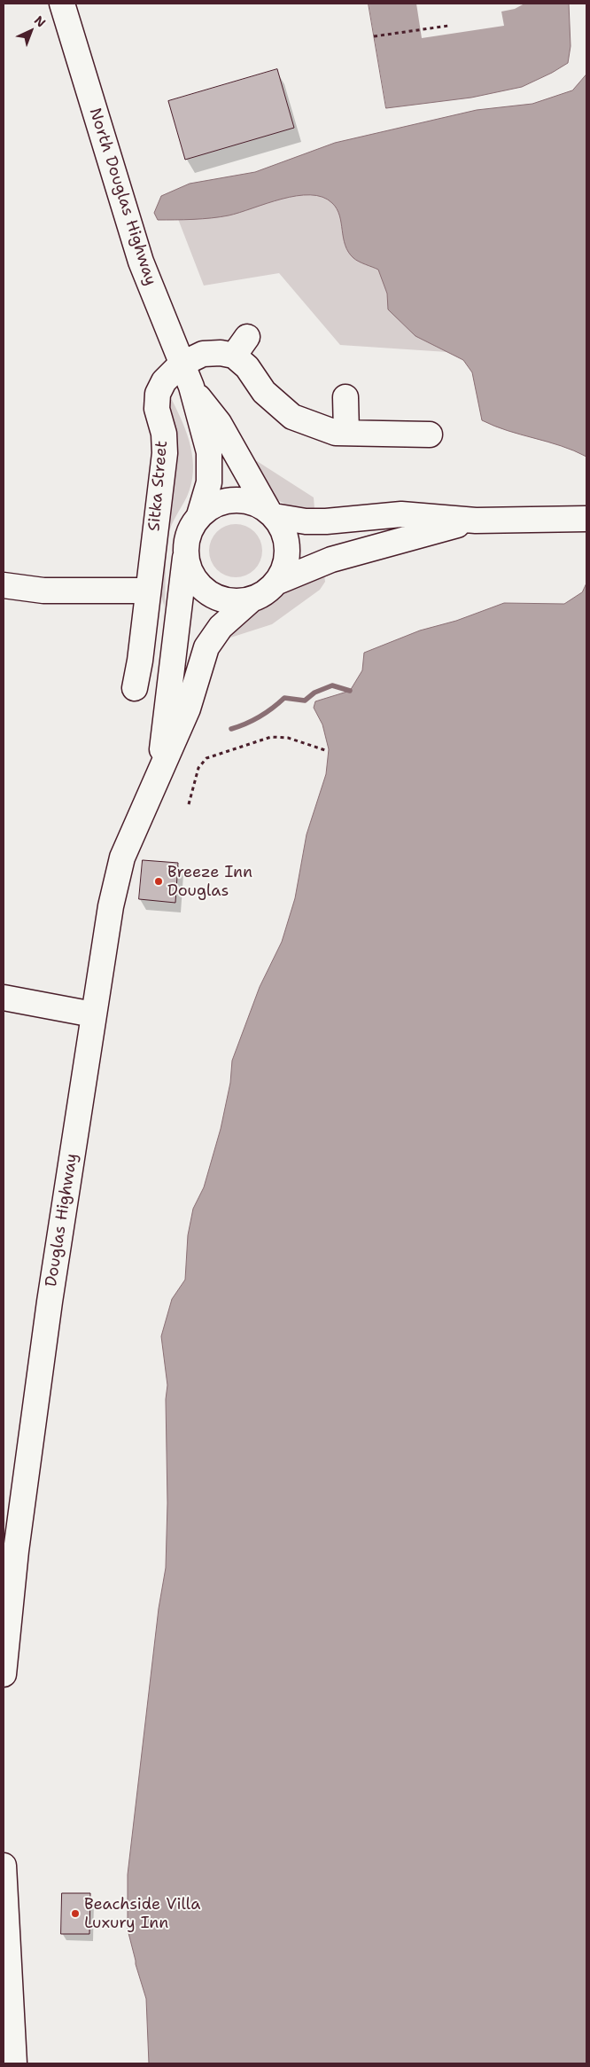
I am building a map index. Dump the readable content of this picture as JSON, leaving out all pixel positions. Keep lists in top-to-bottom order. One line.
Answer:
{"streets":{"main road":["North Douglas Highway","Sitka Street","Douglas Highway"]},"crossings":[["North Douglas Highway","Sitka Street"]],"places":["Breeze Inn Douglas","Beachside Villa Luxury Inn"],"north":"top right"}
